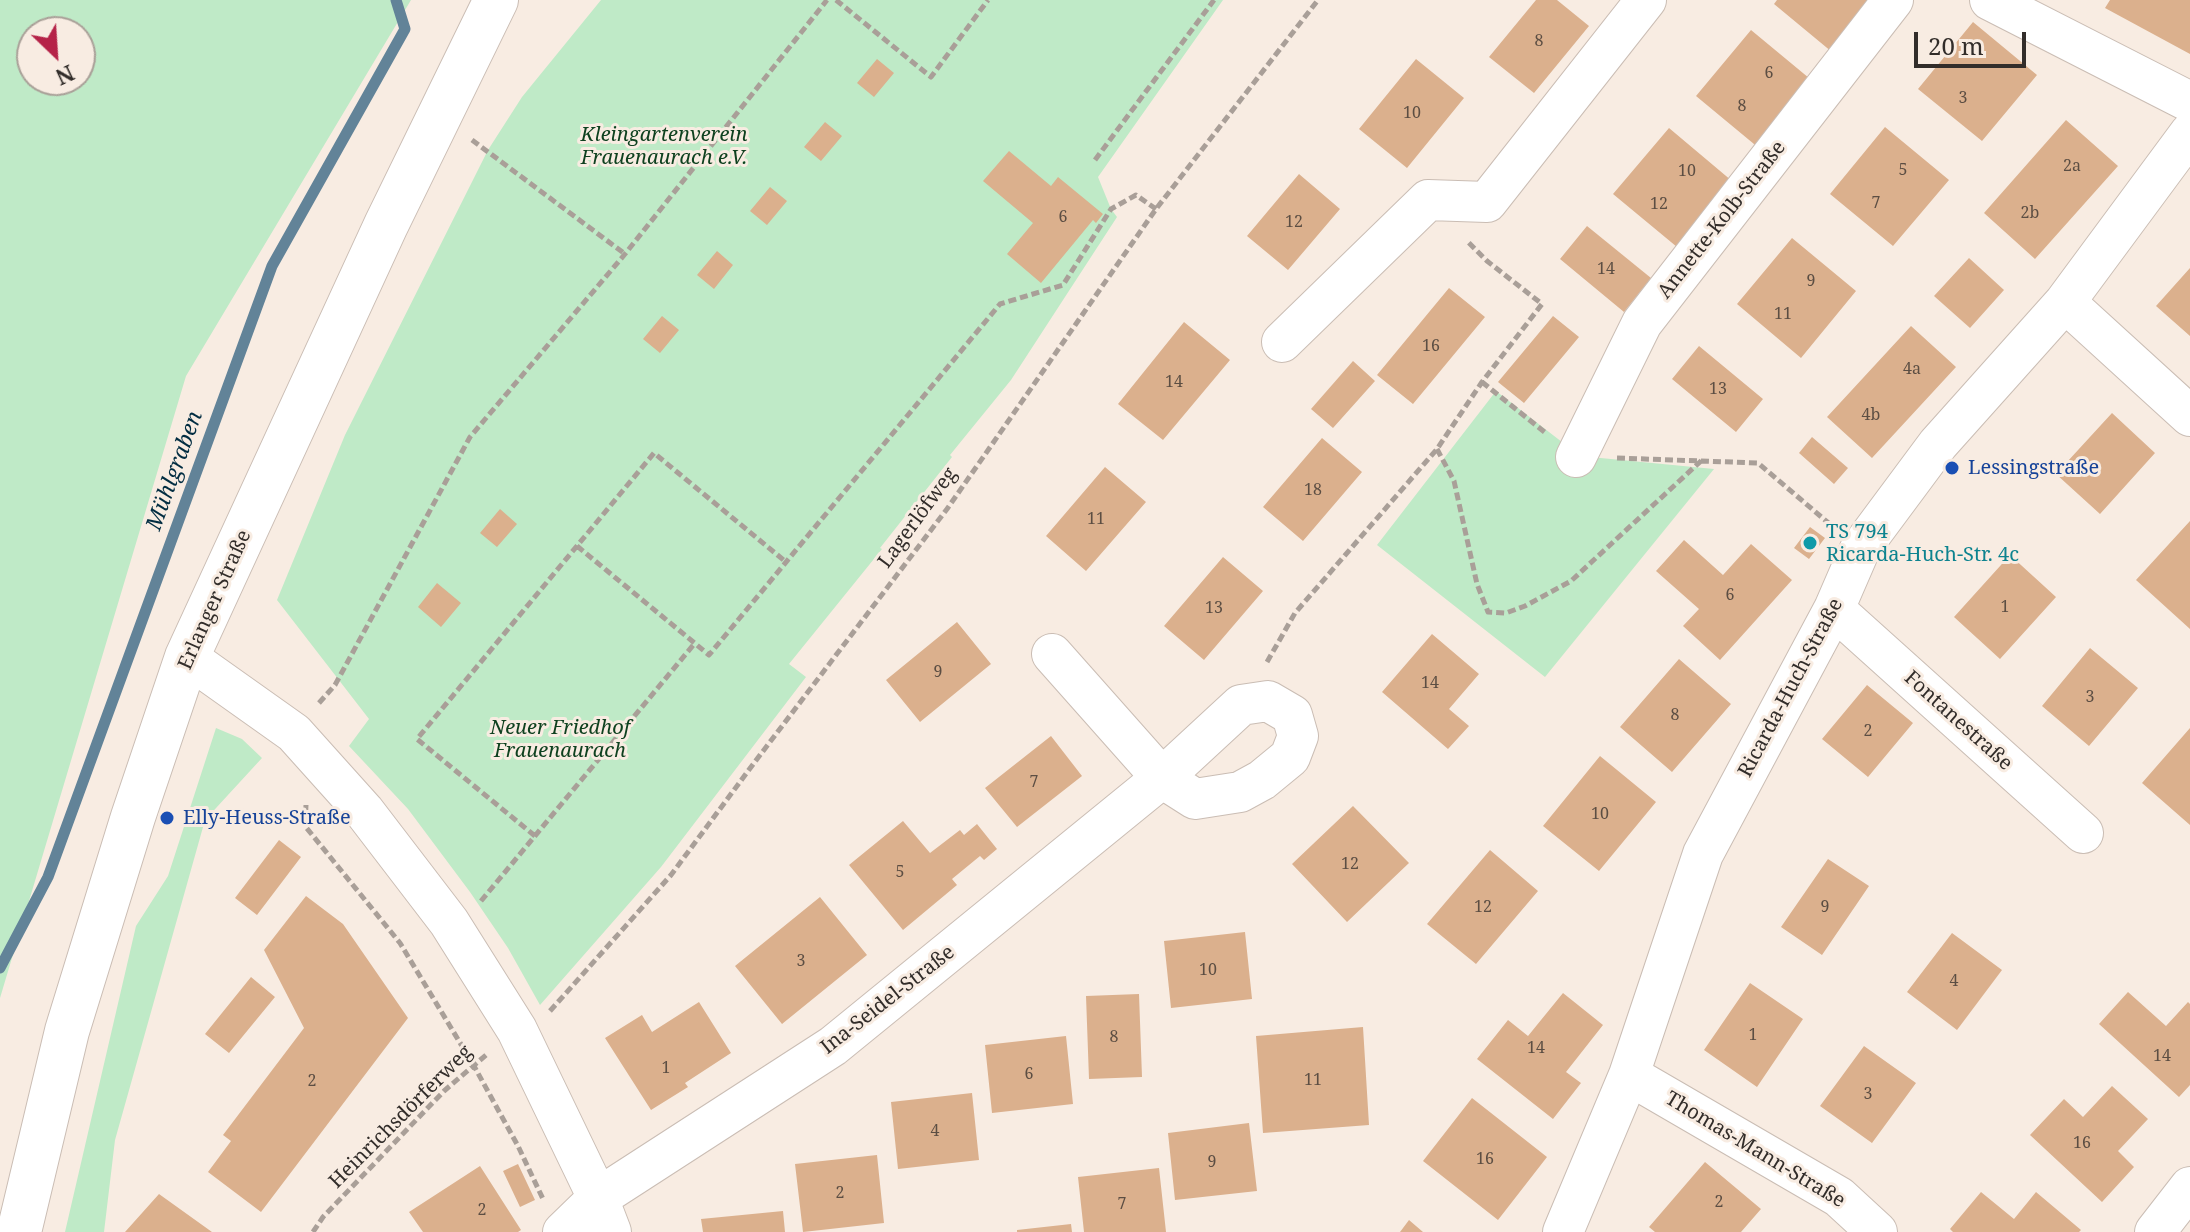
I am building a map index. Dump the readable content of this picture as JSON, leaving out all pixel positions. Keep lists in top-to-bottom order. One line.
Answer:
{"streets":{"street":["Annette-Kolb-Straße","Erlanger Straße","Ricarda-Huch-Straße","Fontanestraße","Ina-Seidel-Straße","Thomas-Mann-Straße"],"path":["Lagerlöfweg","Heinrichsdörferweg"]},"crossings":[["Lagerlöfweg","Heinrichsdörferweg"],["Ricarda-Huch-Straße","Fontanestraße"],["Ricarda-Huch-Straße","Thomas-Mann-Straße"]],"water":["Mühlgraben"],"parks":["Kleingartenverein Frauenaurach e.V.","Neuer Friedhof Frauenaurach"],"places":["Lessingstraße","TS 794 Ricarda-Huch-Str. 4c","Elly-Heuss-Straße"],"house_numbers":["8","6","3","8","10","2a","5","10","7","12","2b","6","12","14","9","11","16","4a","14","13","4b","18","11","6","1","13","9","14","3","8","2","7","10","12","5","12","9","3","10","4","1","8","14","14","1","6","11","2","3","4","16","16","9","2","2","7","2"],"scale_bar":"20 m","north":"bottom right"}
